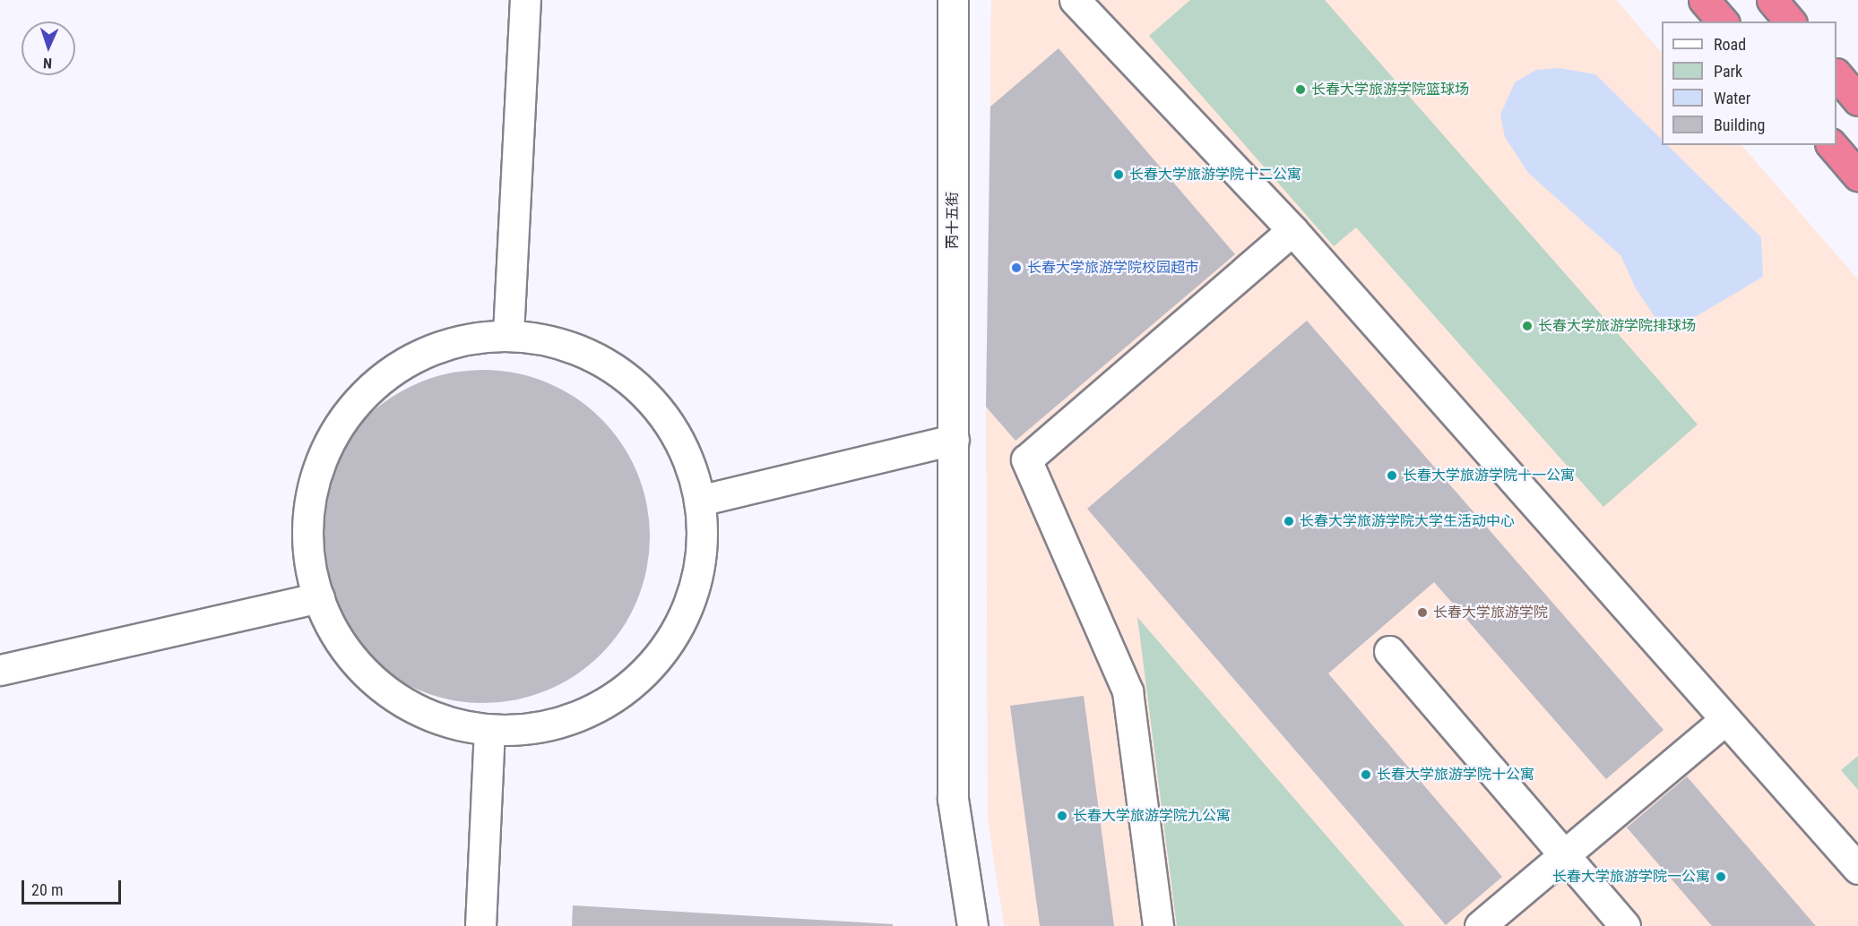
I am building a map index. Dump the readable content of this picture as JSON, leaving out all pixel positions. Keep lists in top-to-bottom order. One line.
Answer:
{"streets":{"street":["丙十五街"]},"places":["长春大学旅游学院篮球场","长春大学旅游学院十二公寓","长春大学旅游学院校园超市","长春大学旅游学院排球场","长春大学旅游学院十一公寓","长春大学旅游学院大学生活动中心","长春大学旅游学院","长春大学旅游学院十公寓","长春大学旅游学院九公寓","长春大学旅游学院一公寓"],"legend":["Road","Park","Water","Building"],"scale_bar":"20 m","north":"bottom"}
